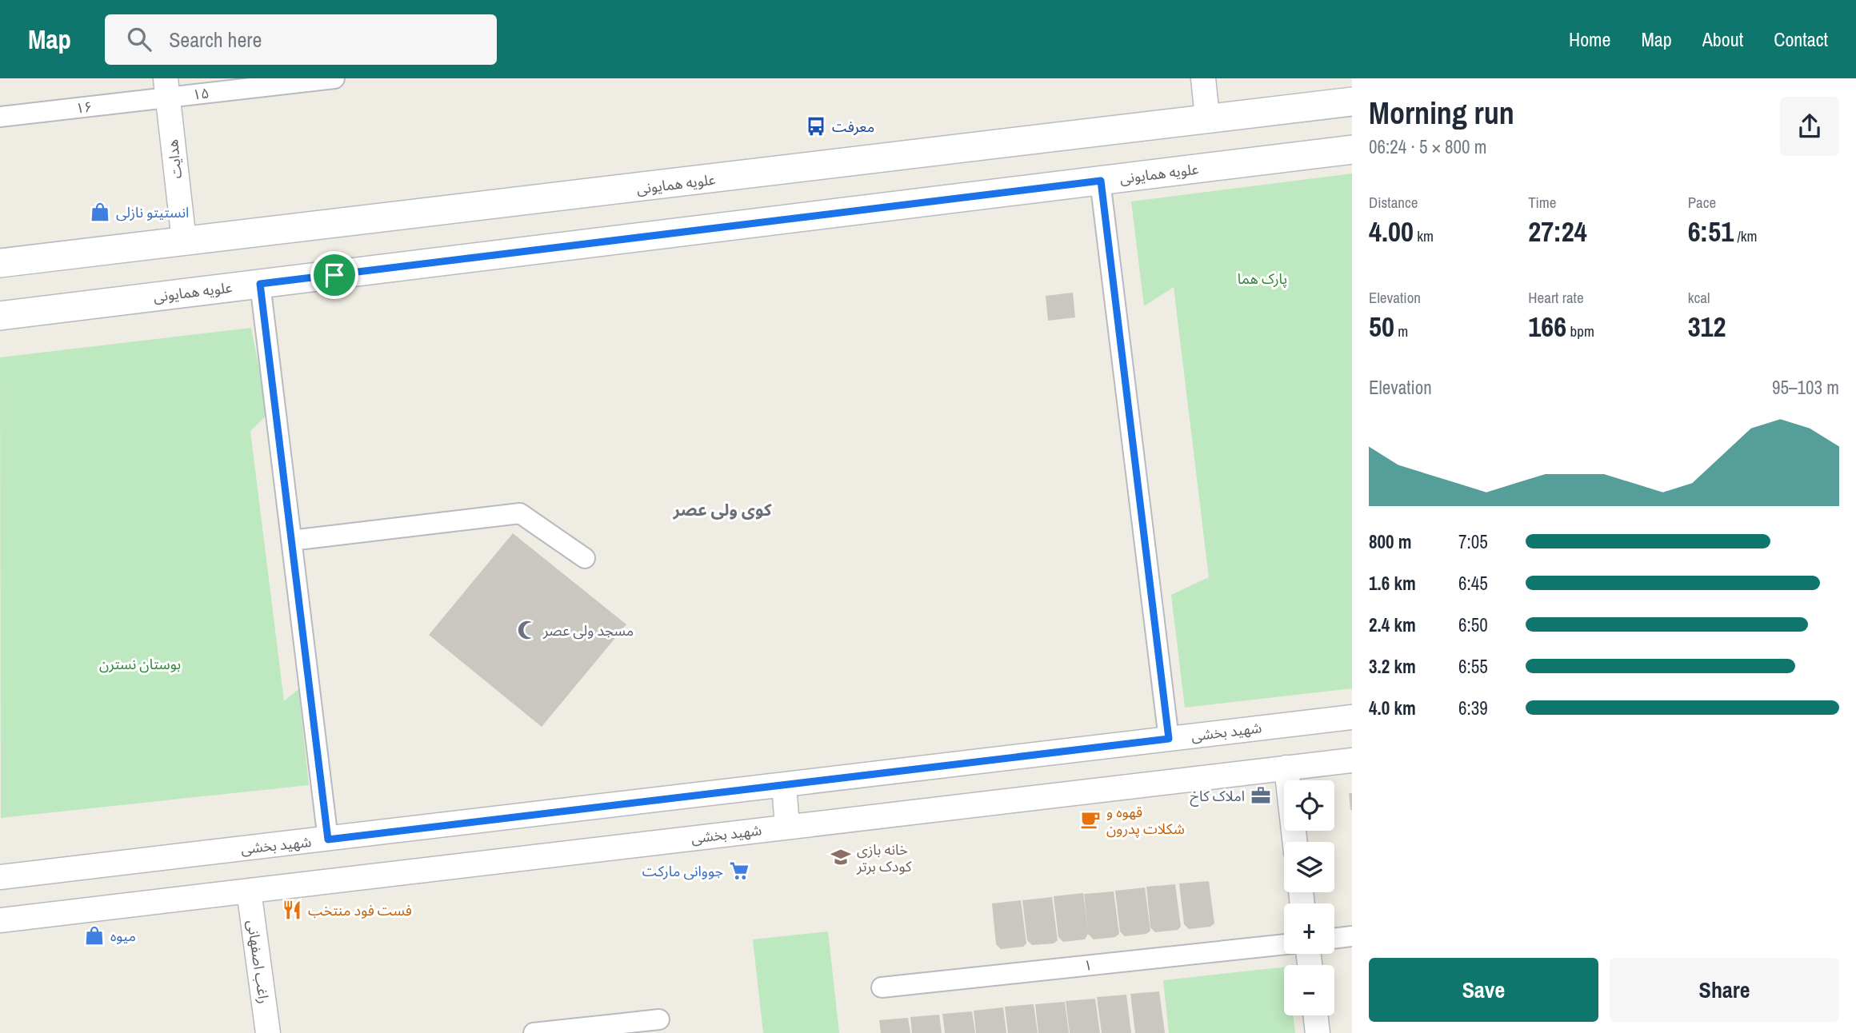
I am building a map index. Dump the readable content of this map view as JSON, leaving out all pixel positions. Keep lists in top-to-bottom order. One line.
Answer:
{"streets":{"main road":["علویه همایونی"],"street":["۱۵","۱۶","هدایت","شهید بخشی","راغب اصفهانی","۱"]},"crossings":[["۱۵","۱۶"],["۱۵","هدایت"],["۱۶","هدایت"],["هدایت","علویه همایونی"],["شهید بخشی","راغب اصفهانی"]],"districts":["کوی ولی عصر"],"parks":["پارک هما","بوستان نسترن"],"places":{"bus stop":["معرفت"],"shop":["انستیتو نازلی","میوه"],"mosque":["مسجد ولی عصر"],"office":["املاک کاخ"],"cafe":["قهوه ‌و شکلات پدرون"],"school or university":["خانه بازی کودک برتر"],"supermarket":["جووانی مارکت"],"restaurant":["فست فود منتخب"]},"page":{"header":"Map","search":"Search here","nav":["Home","Map","About","Contact"],"heading":["Morning run","06:24 · 5 × 800 m"],"stats":[["Distance","4.00 km"],["Time","27:24"],["Pace","6:51 /km"],["Elevation","50 m"],["Heart rate","166 bpm"],["kcal","312"]],"chart":["Elevation","95–103 m"],"list":[{"name":"800 m","note":"7:05"},{"name":"1.6 km","note":"6:45"},{"name":"2.4 km","note":"6:50"},{"name":"3.2 km","note":"6:55"},{"name":"4.0 km","note":"6:39"}],"map_buttons":["+","−"],"buttons":["Save","Share"]}}
